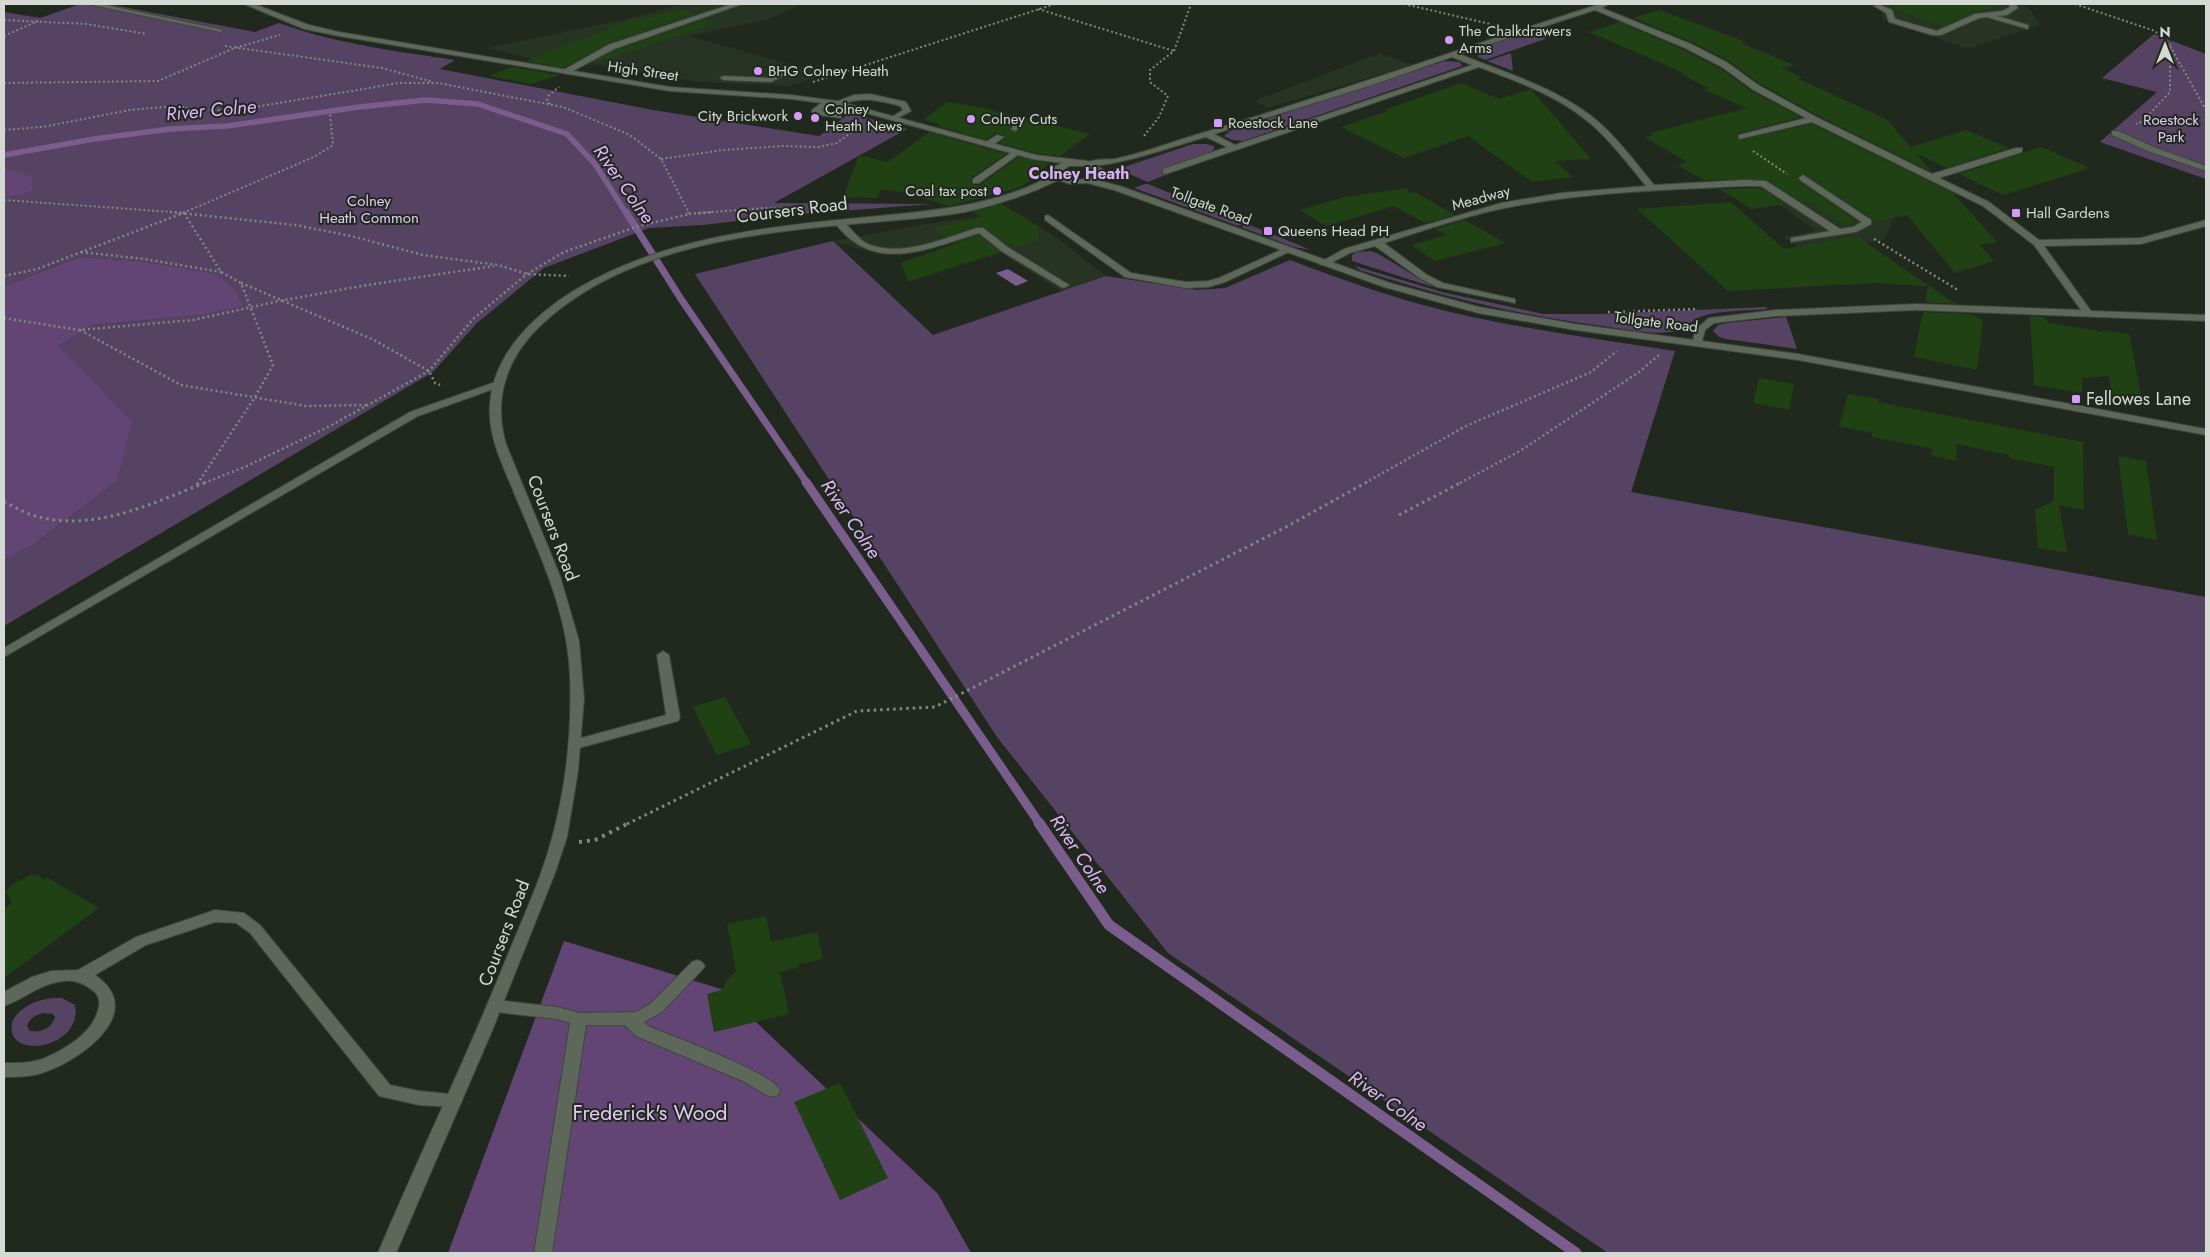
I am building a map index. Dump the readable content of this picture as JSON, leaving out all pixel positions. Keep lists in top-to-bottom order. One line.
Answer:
{"streets":{"street":["High Street","Meadway","Tollgate Road","Coursers Road"]},"crossings":[["High Street","Tollgate Road"],["High Street","Coursers Road"],["Meadway","Tollgate Road"],["Tollgate Road","Coursers Road"]],"districts":["Colney Heath"],"water":["River Colne"],"parks":["Roestock Park","Colney Heath Common","Frederick's Wood"],"places":{"other":["The Chalkdrawers Arms","BHG Colney Heath","City Brickwork","Colney Heath News","Colney Cuts","Coal tax post"],"transit":["Roestock Lane","Hall Gardens","Queens Head PH","Fellowes Lane"]},"north":"top"}
